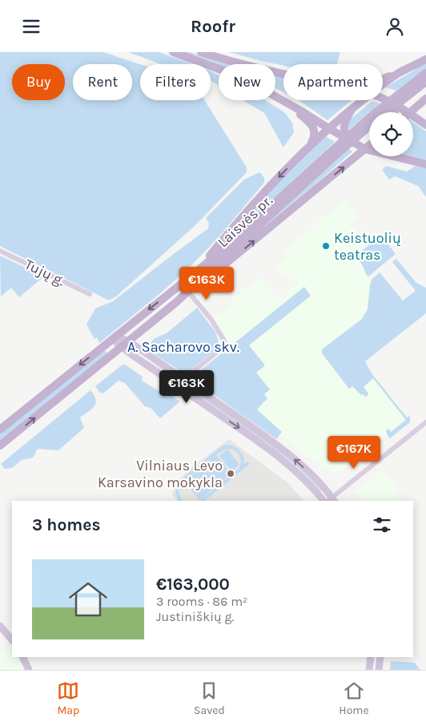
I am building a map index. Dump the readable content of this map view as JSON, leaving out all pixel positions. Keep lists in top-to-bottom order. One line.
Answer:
{"streets":{"main road":["Laisvės pr."],"street":["Tujų g."]},"parks":["A. Sacharovo skv."],"places":["Keistuolių teatras","Vilniaus Levo Karsavino mokykla"],"page":{"header":"Roofr","chip":["Buy","Rent","Filters","New","Apartment"],"price":["€163K","€163K","€167K"],"heading":"3 homes","list":[{"name":"€163,000","note":"3 rooms · 86 m² · Justiniškių g."}],"tabs":["Map","Saved","Home"]}}
